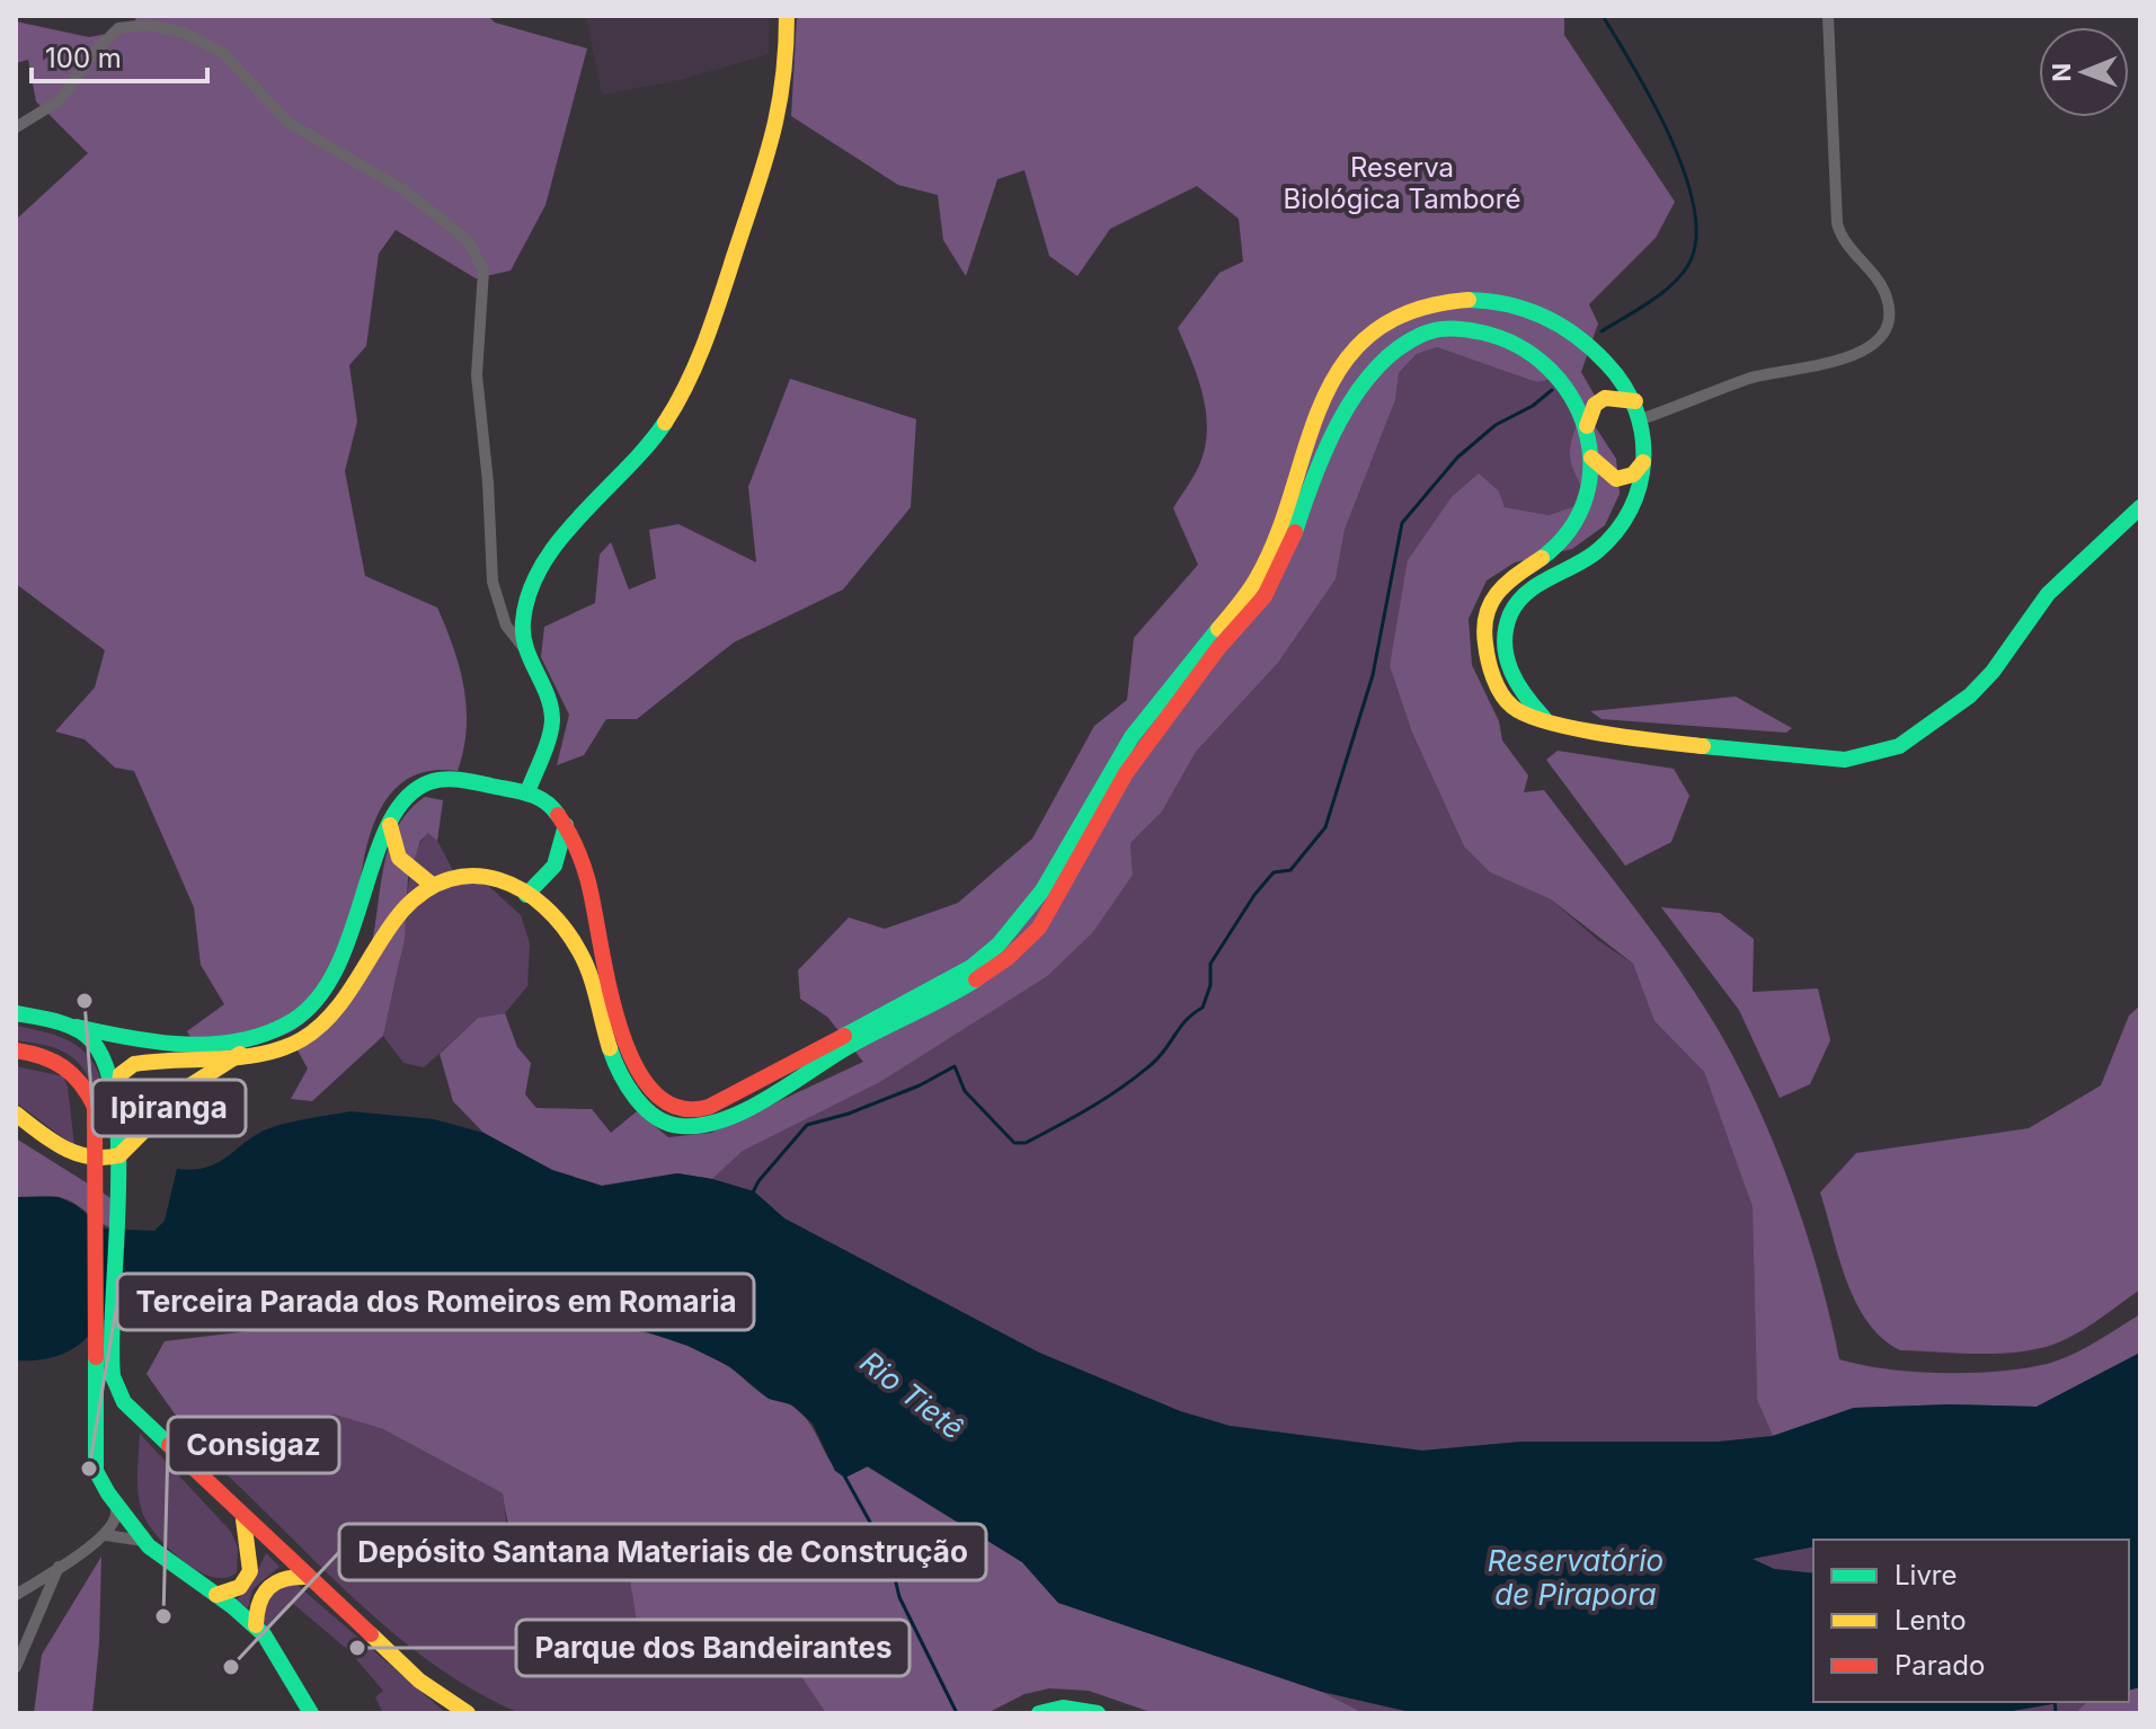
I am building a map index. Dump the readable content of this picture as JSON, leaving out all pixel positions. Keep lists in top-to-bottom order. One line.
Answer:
{"water":["Rio Tietê","Reservatório de Pirapora"],"parks":["Reserva Biológica Tamboré"],"places":["Ipiranga","Terceira Parada dos Romeiros em Romaria","Consigaz","Parque dos Bandeirantes","Depósito Santana Materiais de Construção"],"legend":["Livre","Lento","Parado"],"scale_bar":"100 m","north":"left"}
